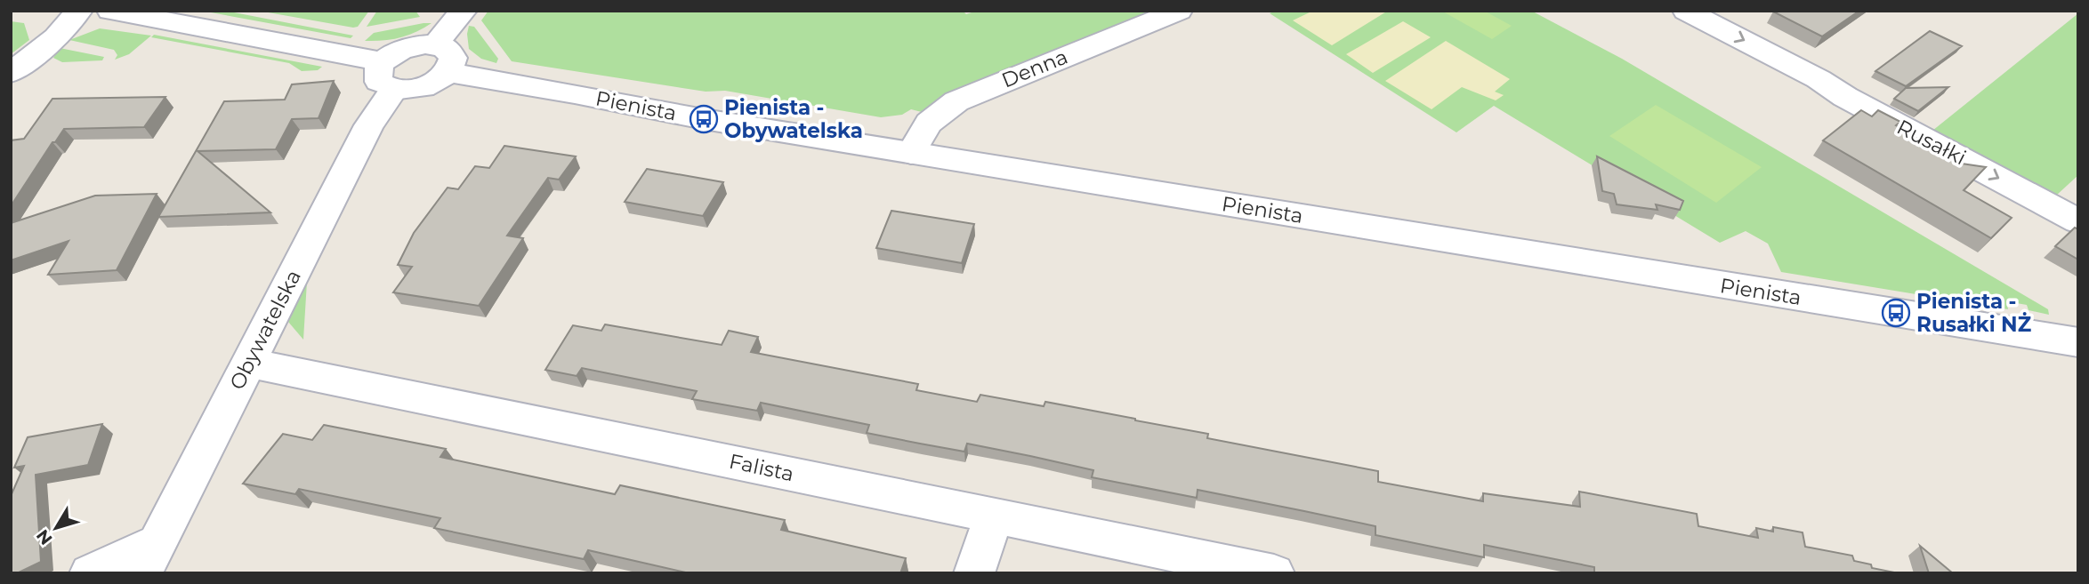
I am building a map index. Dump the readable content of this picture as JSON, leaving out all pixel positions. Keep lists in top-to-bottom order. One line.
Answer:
{"streets":{"street":["Denna","Pienista","Rusałki","Obywatelska","Falista"]},"crossings":[["Denna","Pienista"],["Pienista","Obywatelska"],["Obywatelska","Falista"]],"one_way":["Rusałki"],"places":{"bus stop":["Pienista - Obywatelska","Pienista - Rusałki NŻ"]},"north":"bottom left"}
